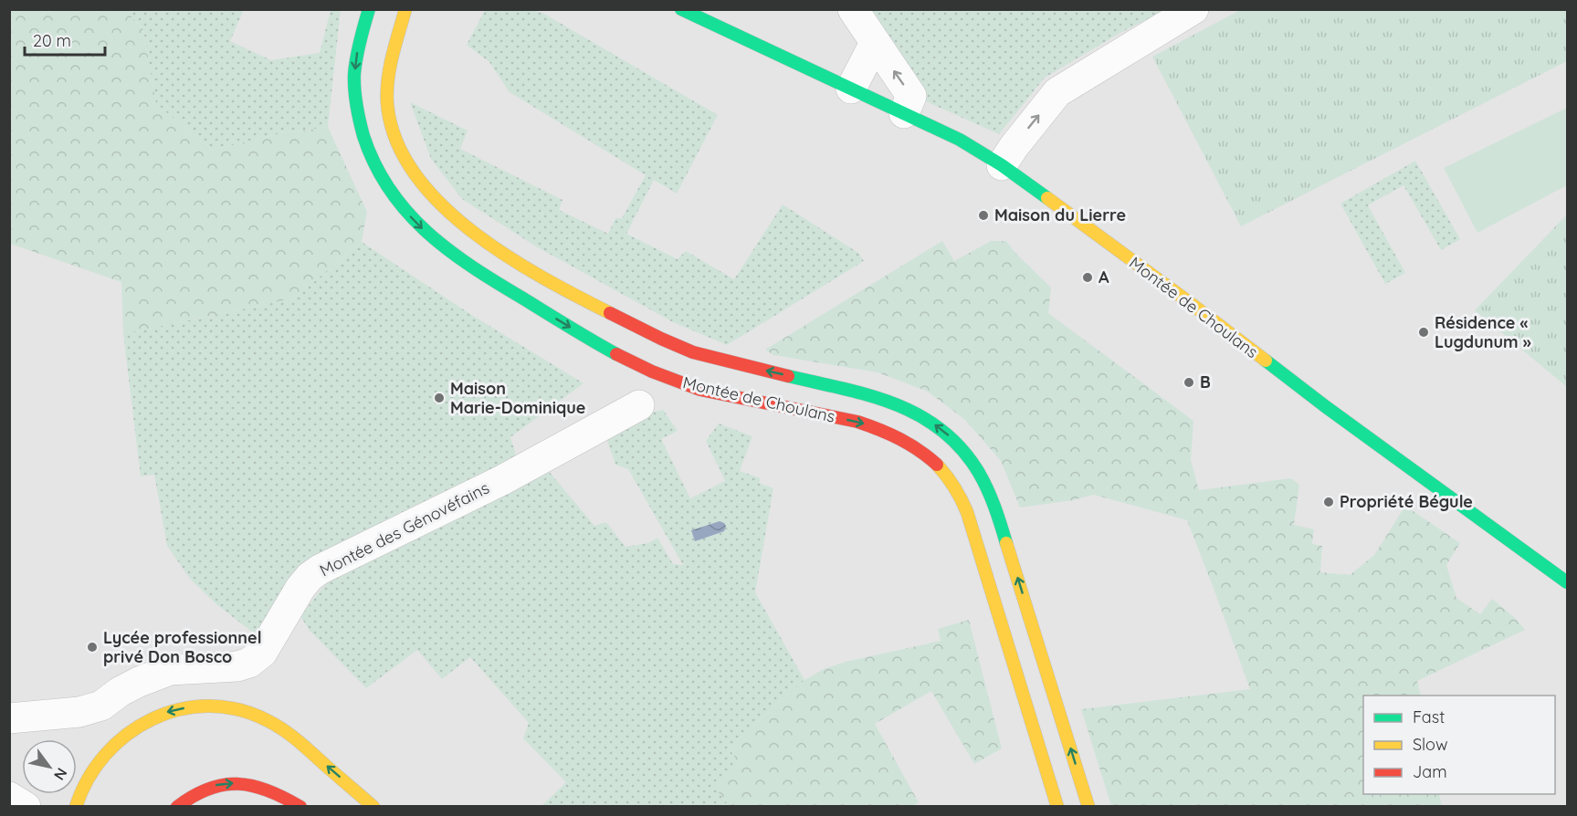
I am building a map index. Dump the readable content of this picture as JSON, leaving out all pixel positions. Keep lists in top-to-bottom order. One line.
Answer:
{"streets":{"main road":["Montée de Choulans"],"street":["Montée des Génovéfains"]},"places":["Maison du Lierre","A","Résidence « Lugdunum »","B","Maison Marie-Dominique","Propriété Bégule","Lycée professionnel privé Don Bosco"],"legend":["Fast","Slow","Jam"],"scale_bar":"20 m","north":"bottom right"}
